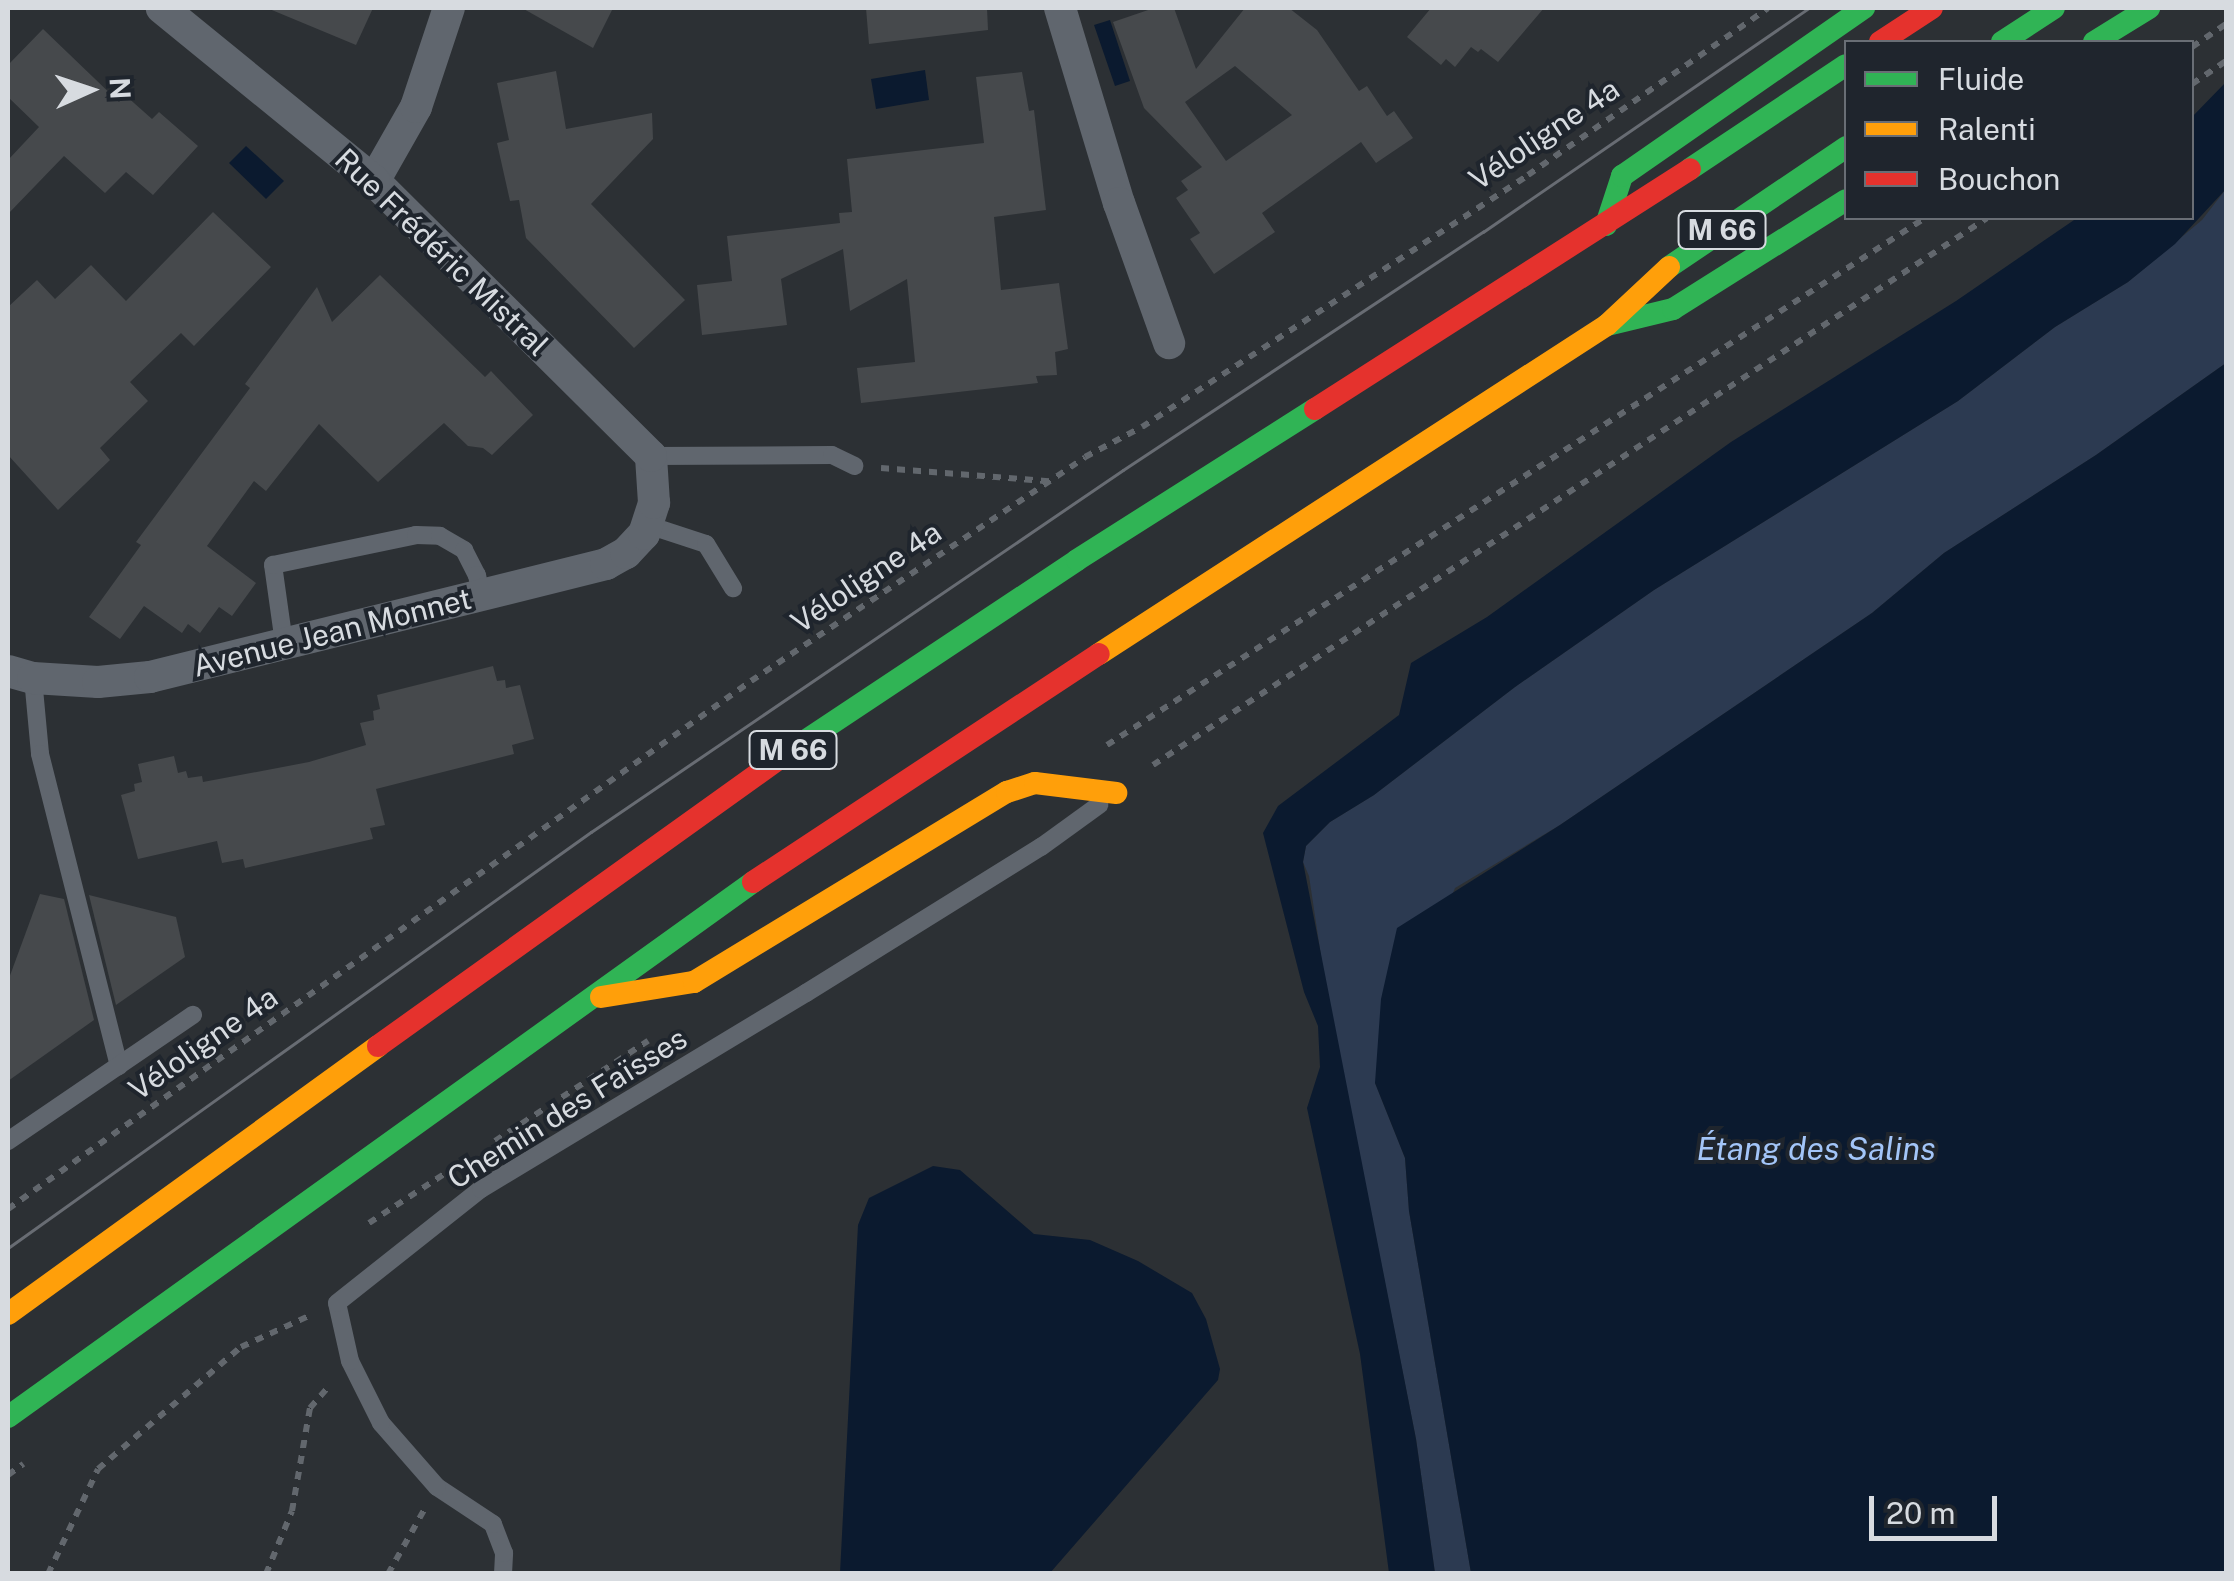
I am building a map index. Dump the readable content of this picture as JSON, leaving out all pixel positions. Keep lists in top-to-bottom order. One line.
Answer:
{"streets":{"main road":["M 66"],"street":["Rue Frédéric Mistral","Avenue Jean Monnet"],"lane":["Chemin des Faïsses"],"path":["Véloligne 4a"]},"crossings":[["M 66","Chemin des Faïsses"]],"water":["Étang des Salins"],"legend":["Fluide","Ralenti","Bouchon"],"scale_bar":"20 m","north":"right"}
